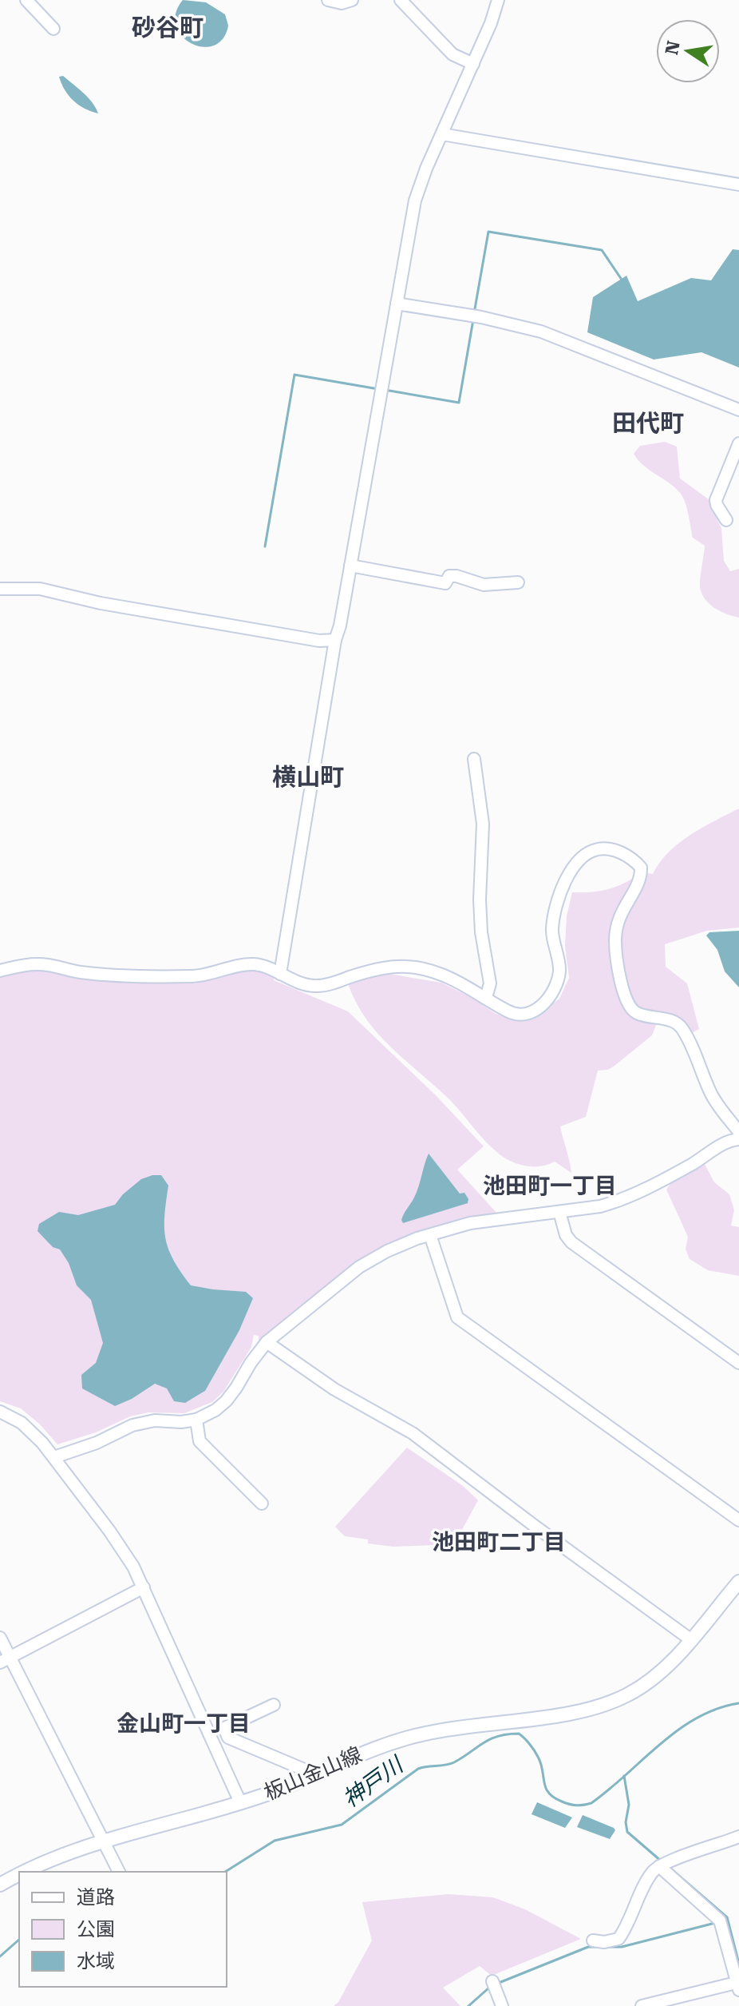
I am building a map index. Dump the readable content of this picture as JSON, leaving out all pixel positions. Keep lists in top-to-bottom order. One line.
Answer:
{"streets":{"main road":["板山金山線"]},"districts":["砂谷町","田代町","横山町","池田町一丁目","池田町二丁目","金山町一丁目"],"water":["神戸川"],"legend":["道路","公園","水域"],"north":"left"}
